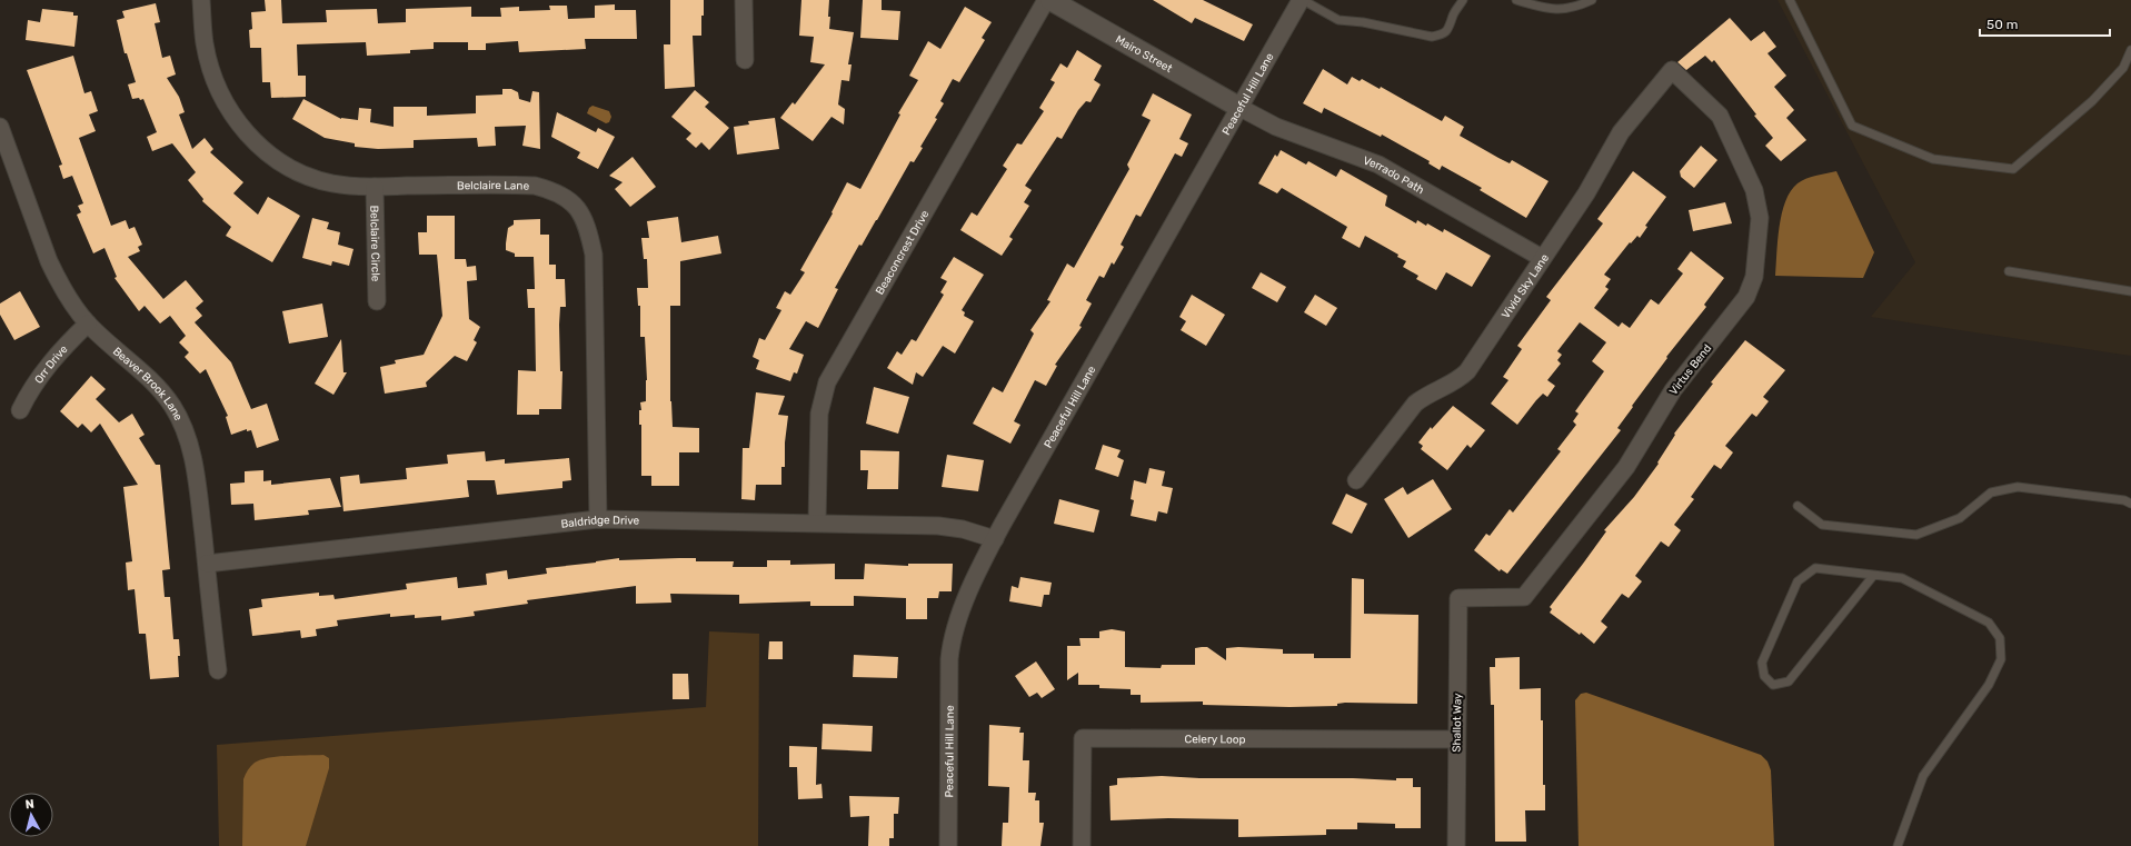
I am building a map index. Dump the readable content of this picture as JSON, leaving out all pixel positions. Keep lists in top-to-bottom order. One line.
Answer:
{"streets":{"street":["Mairo Street","Peaceful Hill Lane","Verrado Path","Belclaire Lane","Belclaire Circle","Beaconcrest Drive","Vivid Sky Lane","Orr Drive","Virtus Bend","Beaver Brook Lane","Baldridge Drive","Shallot Way","Celery Loop"]},"crossings":[["Mairo Street","Peaceful Hill Lane"],["Mairo Street","Verrado Path"],["Peaceful Hill Lane","Verrado Path"],["Peaceful Hill Lane","Baldridge Drive"],["Verrado Path","Vivid Sky Lane"],["Belclaire Lane","Belclaire Circle"],["Belclaire Lane","Baldridge Drive"],["Beaconcrest Drive","Baldridge Drive"],["Vivid Sky Lane","Virtus Bend"],["Orr Drive","Beaver Brook Lane"],["Virtus Bend","Shallot Way"],["Beaver Brook Lane","Baldridge Drive"],["Shallot Way","Celery Loop"]],"scale_bar":"50 m","north":"top"}
